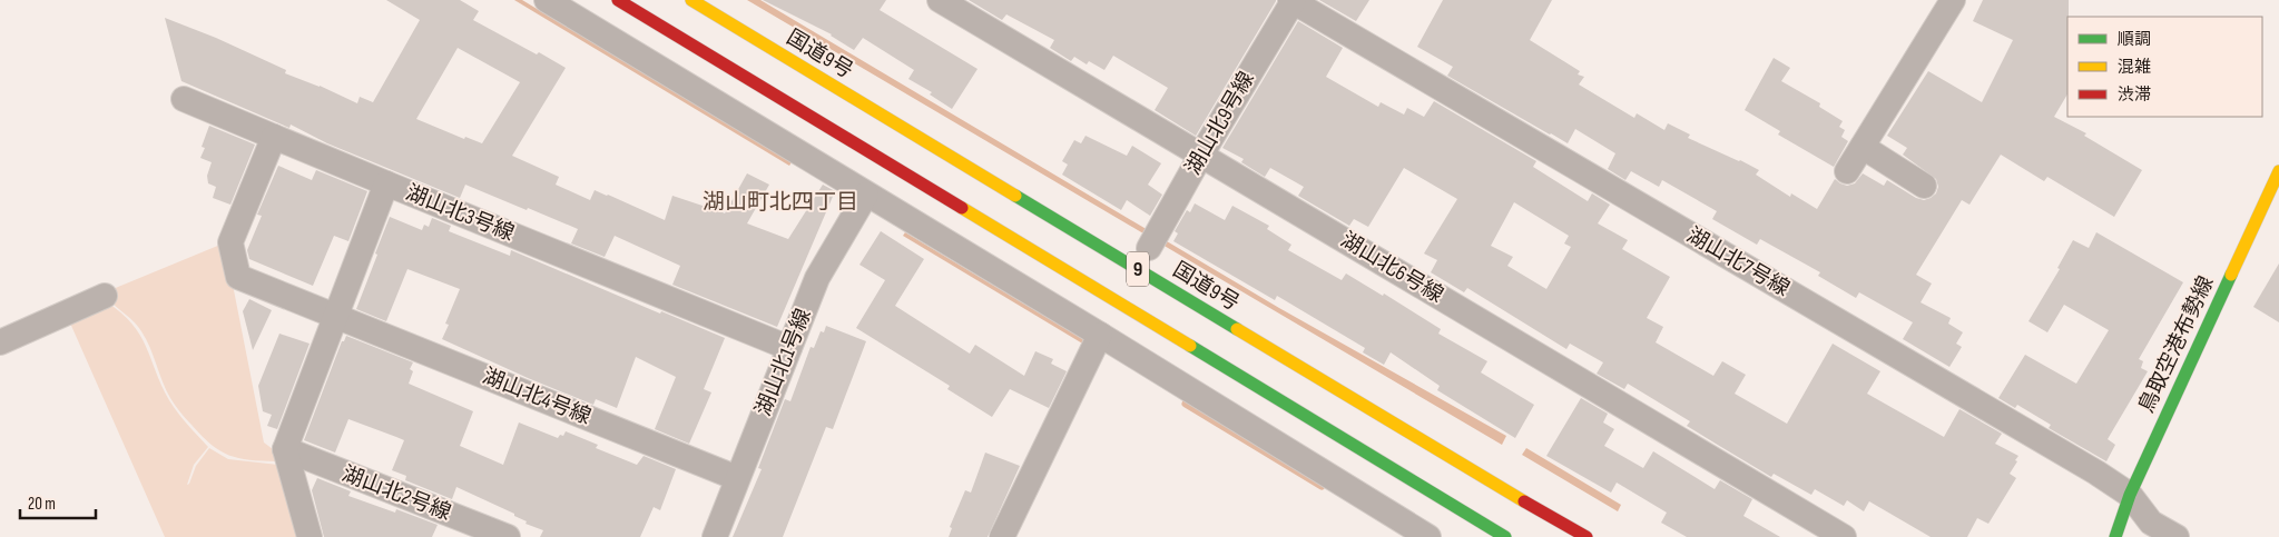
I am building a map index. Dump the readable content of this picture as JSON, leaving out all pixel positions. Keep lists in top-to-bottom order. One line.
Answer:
{"streets":{"main road":["国道9号","9","鳥取空港布勢線"],"street":["湖山北9号線","湖山北3号線","湖山北7号線","湖山北6号線","湖山北1号線","湖山北4号線","湖山北2号線"]},"crossings":[["湖山北9号線","湖山北7号線"],["湖山北9号線","湖山北6号線"],["湖山北3号線","湖山北1号線"],["湖山北3号線","湖山北4号線"],["湖山北3号線","湖山北2号線"],["湖山北7号線","鳥取空港布勢線"],["湖山北1号線","湖山北4号線"]],"districts":["湖山町北四丁目"],"legend":["順調","混雑","渋滞"],"scale_bar":"20 m"}
